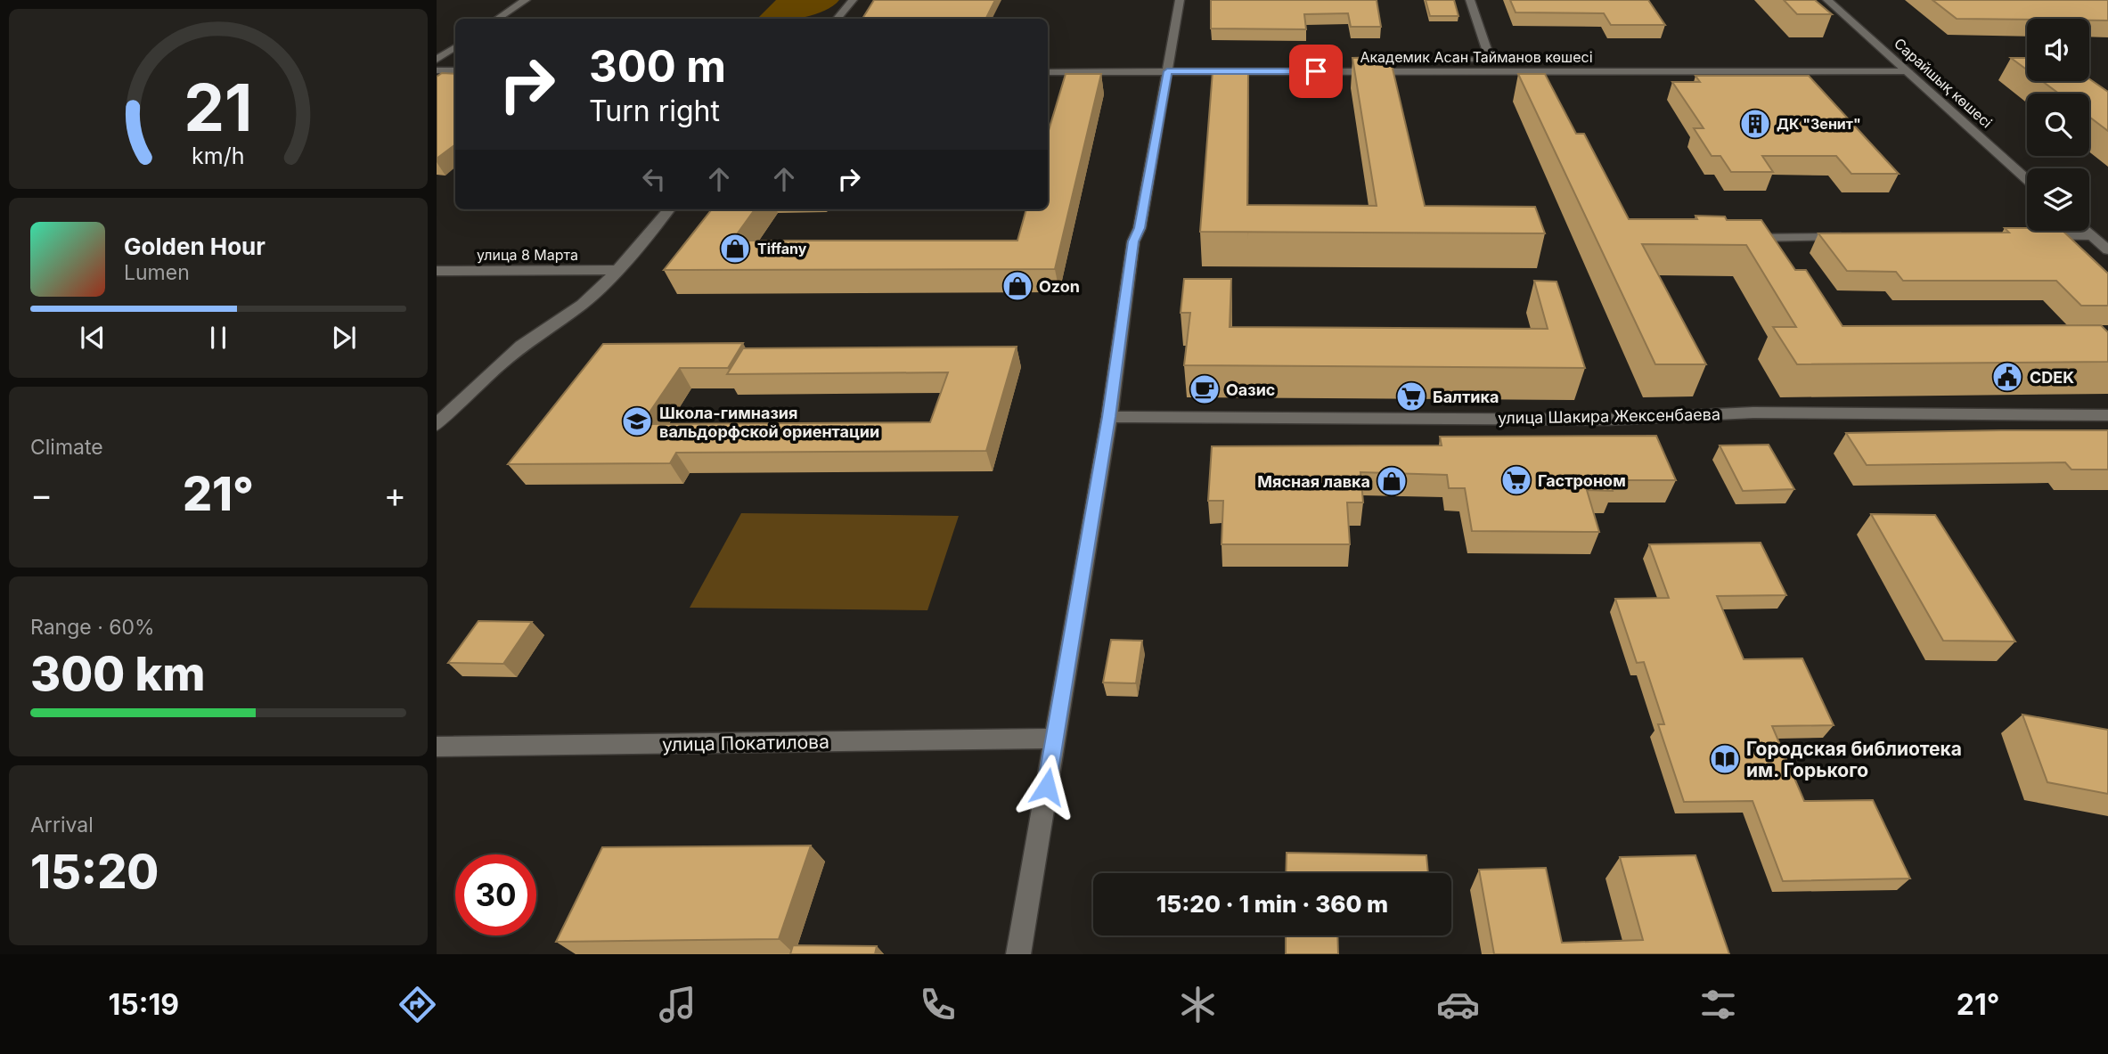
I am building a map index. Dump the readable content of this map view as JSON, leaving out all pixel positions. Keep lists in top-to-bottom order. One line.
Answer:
{"streets":{"street":["Академик Асан Тайманов көшесі","Сарайшық көшесі","улица 8 Марта","улица Шакира Жексенбаева","улица Покатилова"]},"crossings":[["Академик Асан Тайманов көшесі","Сарайшық көшесі"]],"places":{"building":["ДК \"Зенит\""],"shop":["Tiffany","Ozon","Мясная лавка"],"public building":["CDEK"],"cafe":["Оазис"],"supermarket":["Балтика","Гастроном"],"school or university":["Школа-гимназия вальдорфской ориентации"],"library":["Городская библиотека им. Горького"]},"page":{"turn":["300 m","Turn right"],"song":["Golden Hour","Lumen"],"tile":["Climate",["Range · 60%","300 km"],["Arrival","15:20"]],"heat":["−","21°","+"],"limit":"30","trip":"15:20 · 1 min · 360 m","tabs":["15:19","21°"],"gauge":["21","km/h"]}}
